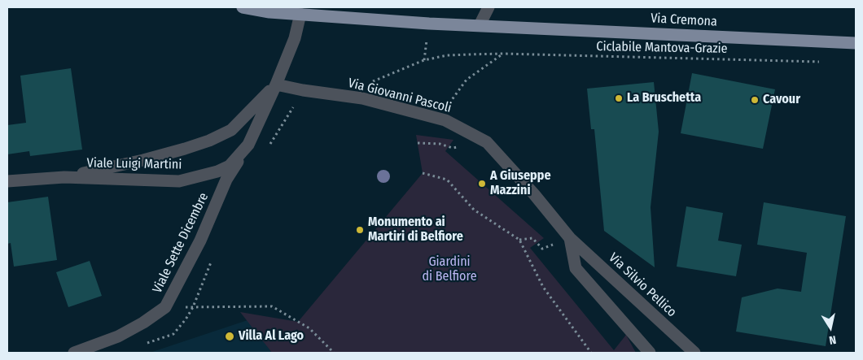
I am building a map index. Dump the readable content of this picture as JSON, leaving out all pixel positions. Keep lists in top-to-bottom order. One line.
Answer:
{"streets":{"main road":["Via Cremona"],"street":["Via Giovanni Pascoli","Viale Luigi Martini","Viale Sette Dicembre","Via Silvio Pellico"],"path":["Ciclabile Mantova-Grazie"]},"crossings":[["Via Cremona","Viale Luigi Martini"],["Via Giovanni Pascoli","Viale Luigi Martini"],["Via Giovanni Pascoli","Via Silvio Pellico"],["Viale Luigi Martini","Viale Sette Dicembre"]],"parks":["Giardini di Belfiore"],"places":["La Bruschetta","Cavour","A Giuseppe Mazzini","Monumento ai Martiri di Belfiore","Villa Al Lago"],"north":"bottom"}
